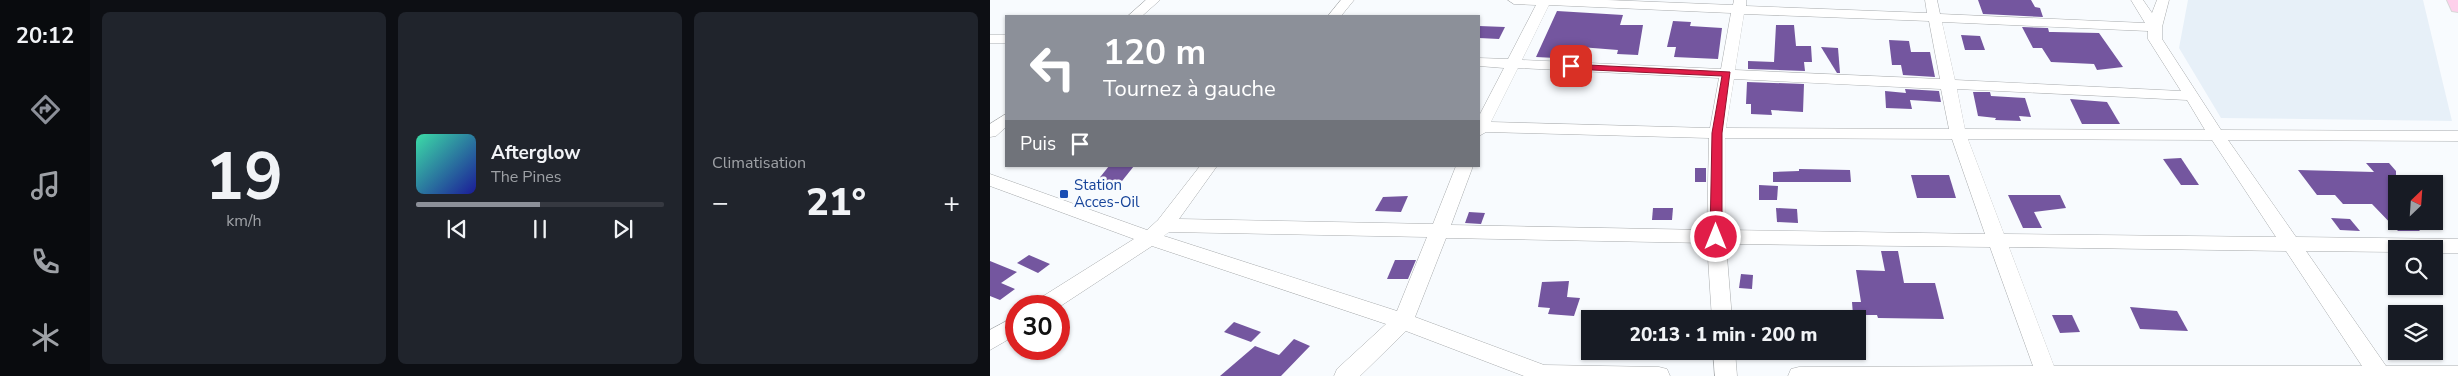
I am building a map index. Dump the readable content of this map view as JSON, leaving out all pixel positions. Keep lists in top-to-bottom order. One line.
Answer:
{"places":{"transit":["Station Acces-Oil"]},"north":"top right","page":{"tabs":"20:12","tile":[["19","km/h"],"Climatisation"],"turn":["120 m","Tournez à gauche"],"then":"Puis","song":["Afterglow","The Pines"],"heat":["−","21°","+"],"limit":"30","trip":"20:13 · 1 min · 200 m"}}
